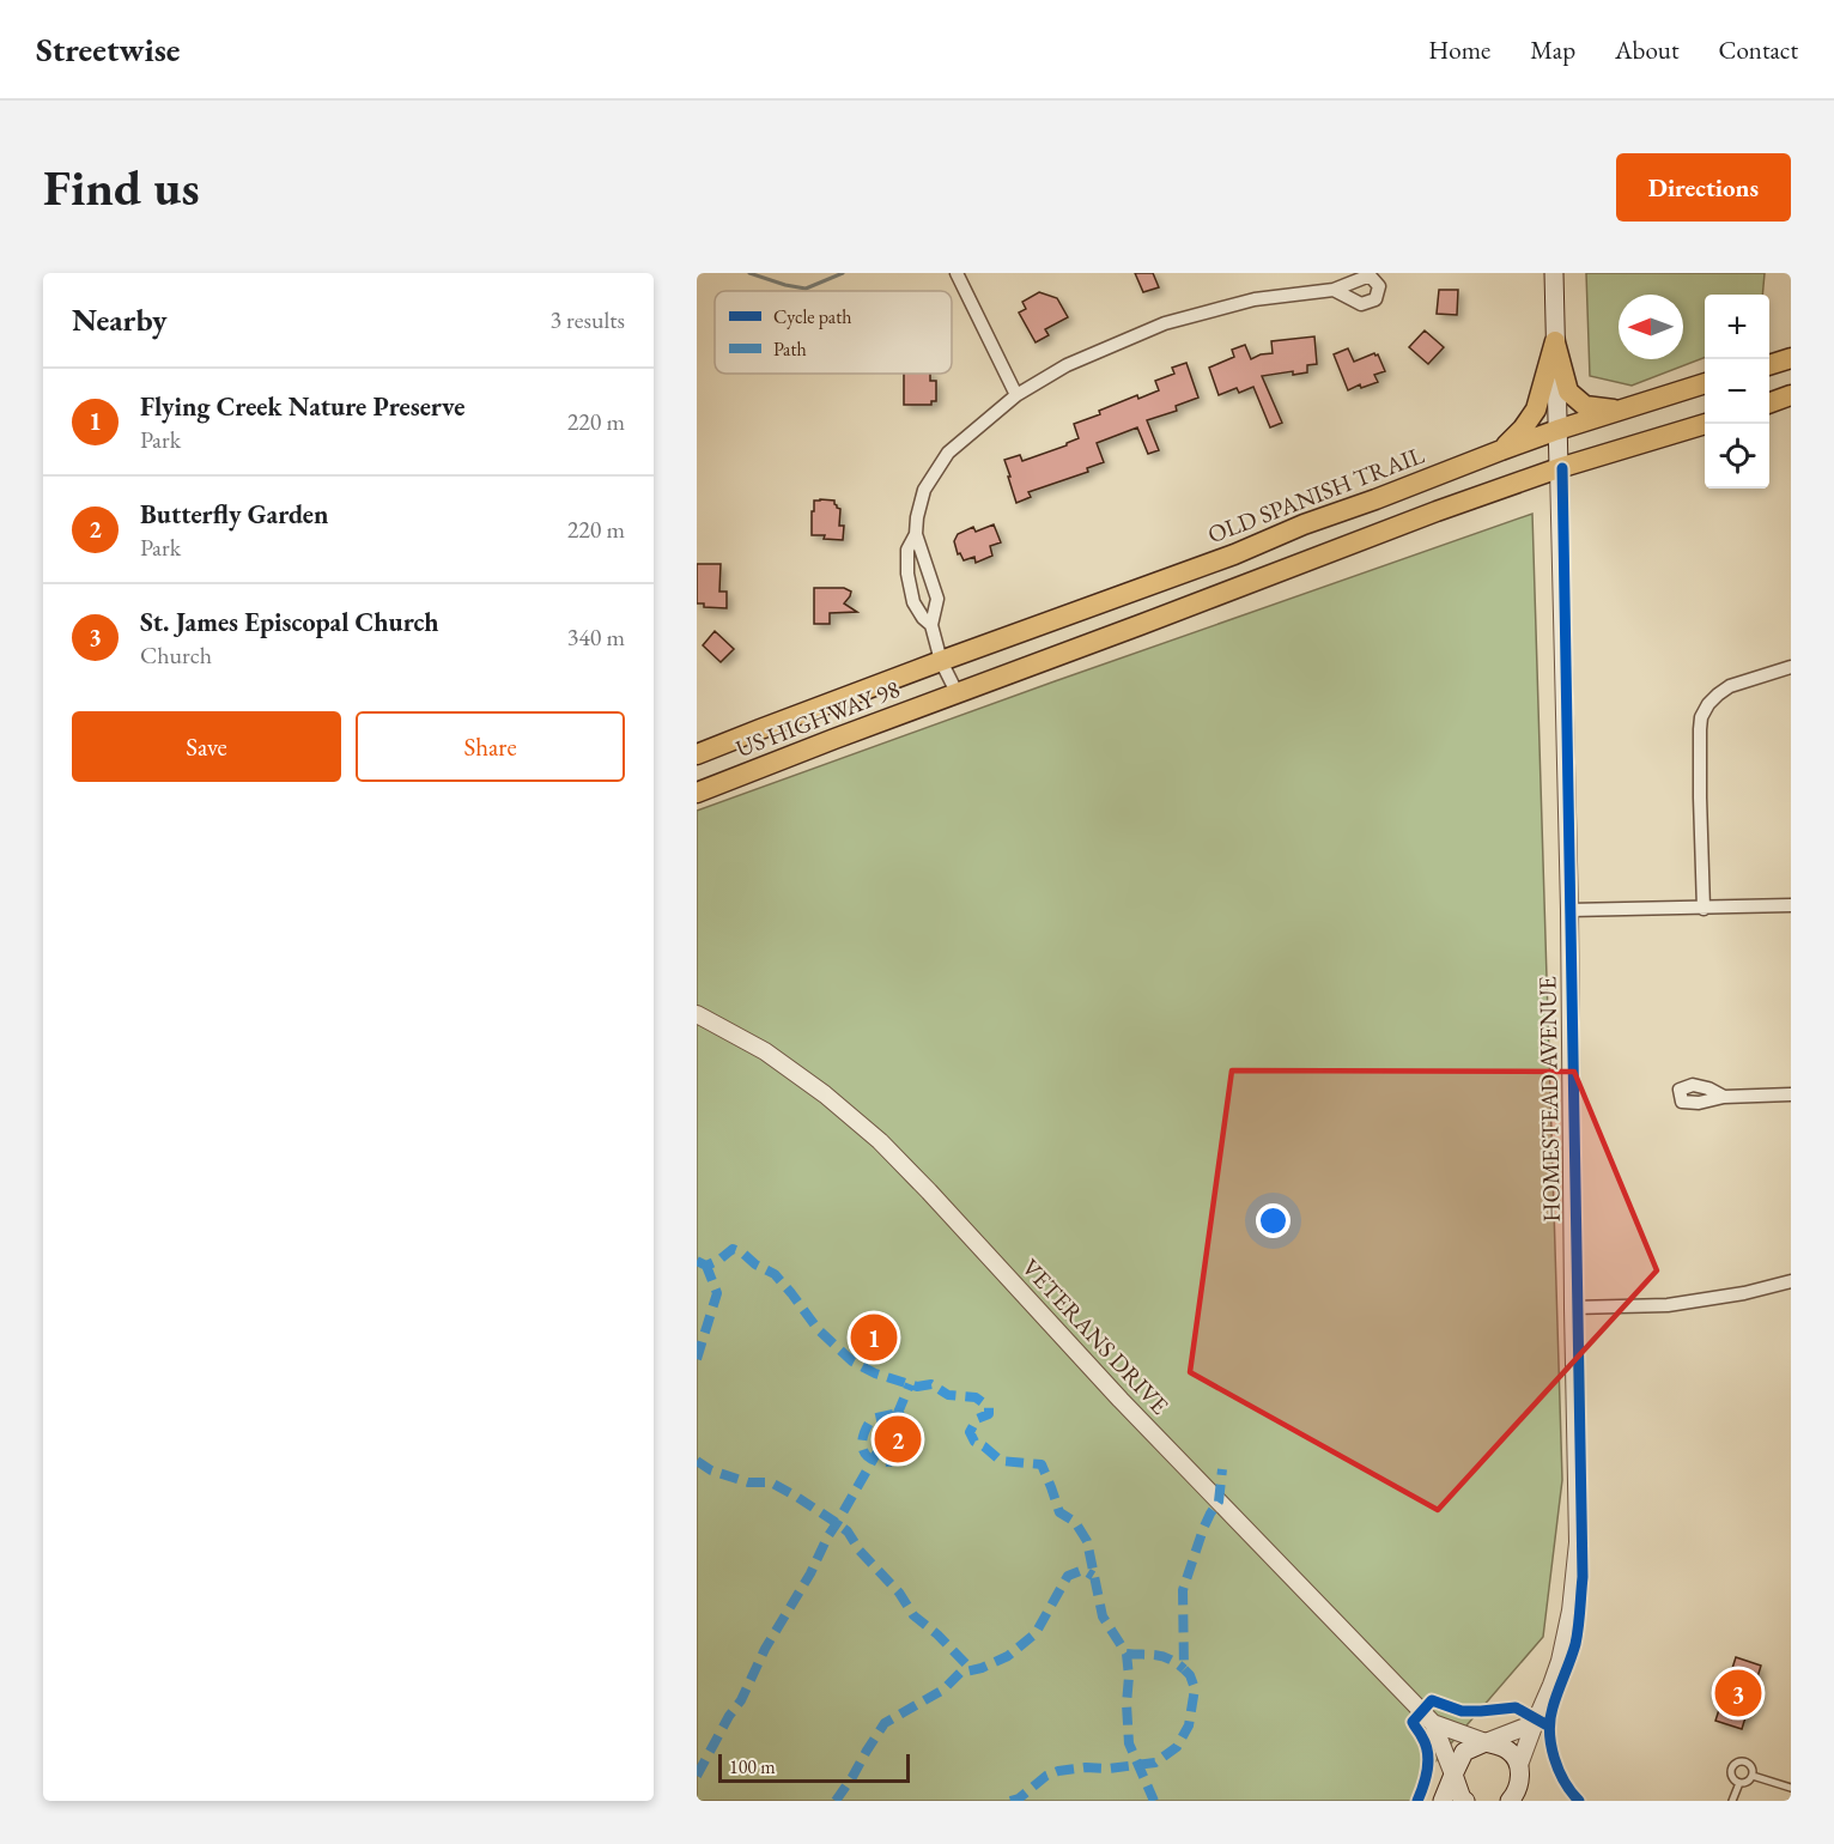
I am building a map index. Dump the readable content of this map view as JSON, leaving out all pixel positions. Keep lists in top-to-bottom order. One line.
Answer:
{"streets":{"main road":["OLD SPANISH TRAIL","US HIGHWAY 98"],"street":["HOMESTEAD AVENUE","VETERANS DRIVE"]},"crossings":[["OLD SPANISH TRAIL","US HIGHWAY 98"]],"legend":["Cycle path","Path"],"scale_bar":"100 m","north":"left","page":{"header":"Streetwise","nav":["Home","Map","About","Contact"],"buttons":["Directions",["Save","Share"]],"title":"Find us","heading":["Nearby","3 results"],"map_buttons":["+","−"],"list":[{"mark":"1","name":"Flying Creek Nature Preserve","note":"Park","value":"220 m"},{"mark":"2","name":"Butterfly Garden","note":"Park","value":"220 m"},{"mark":"3","name":"St. James Episcopal Church","note":"Church","value":"340 m"}],"pins":["1","2","3"],"scale":"100 m"}}
